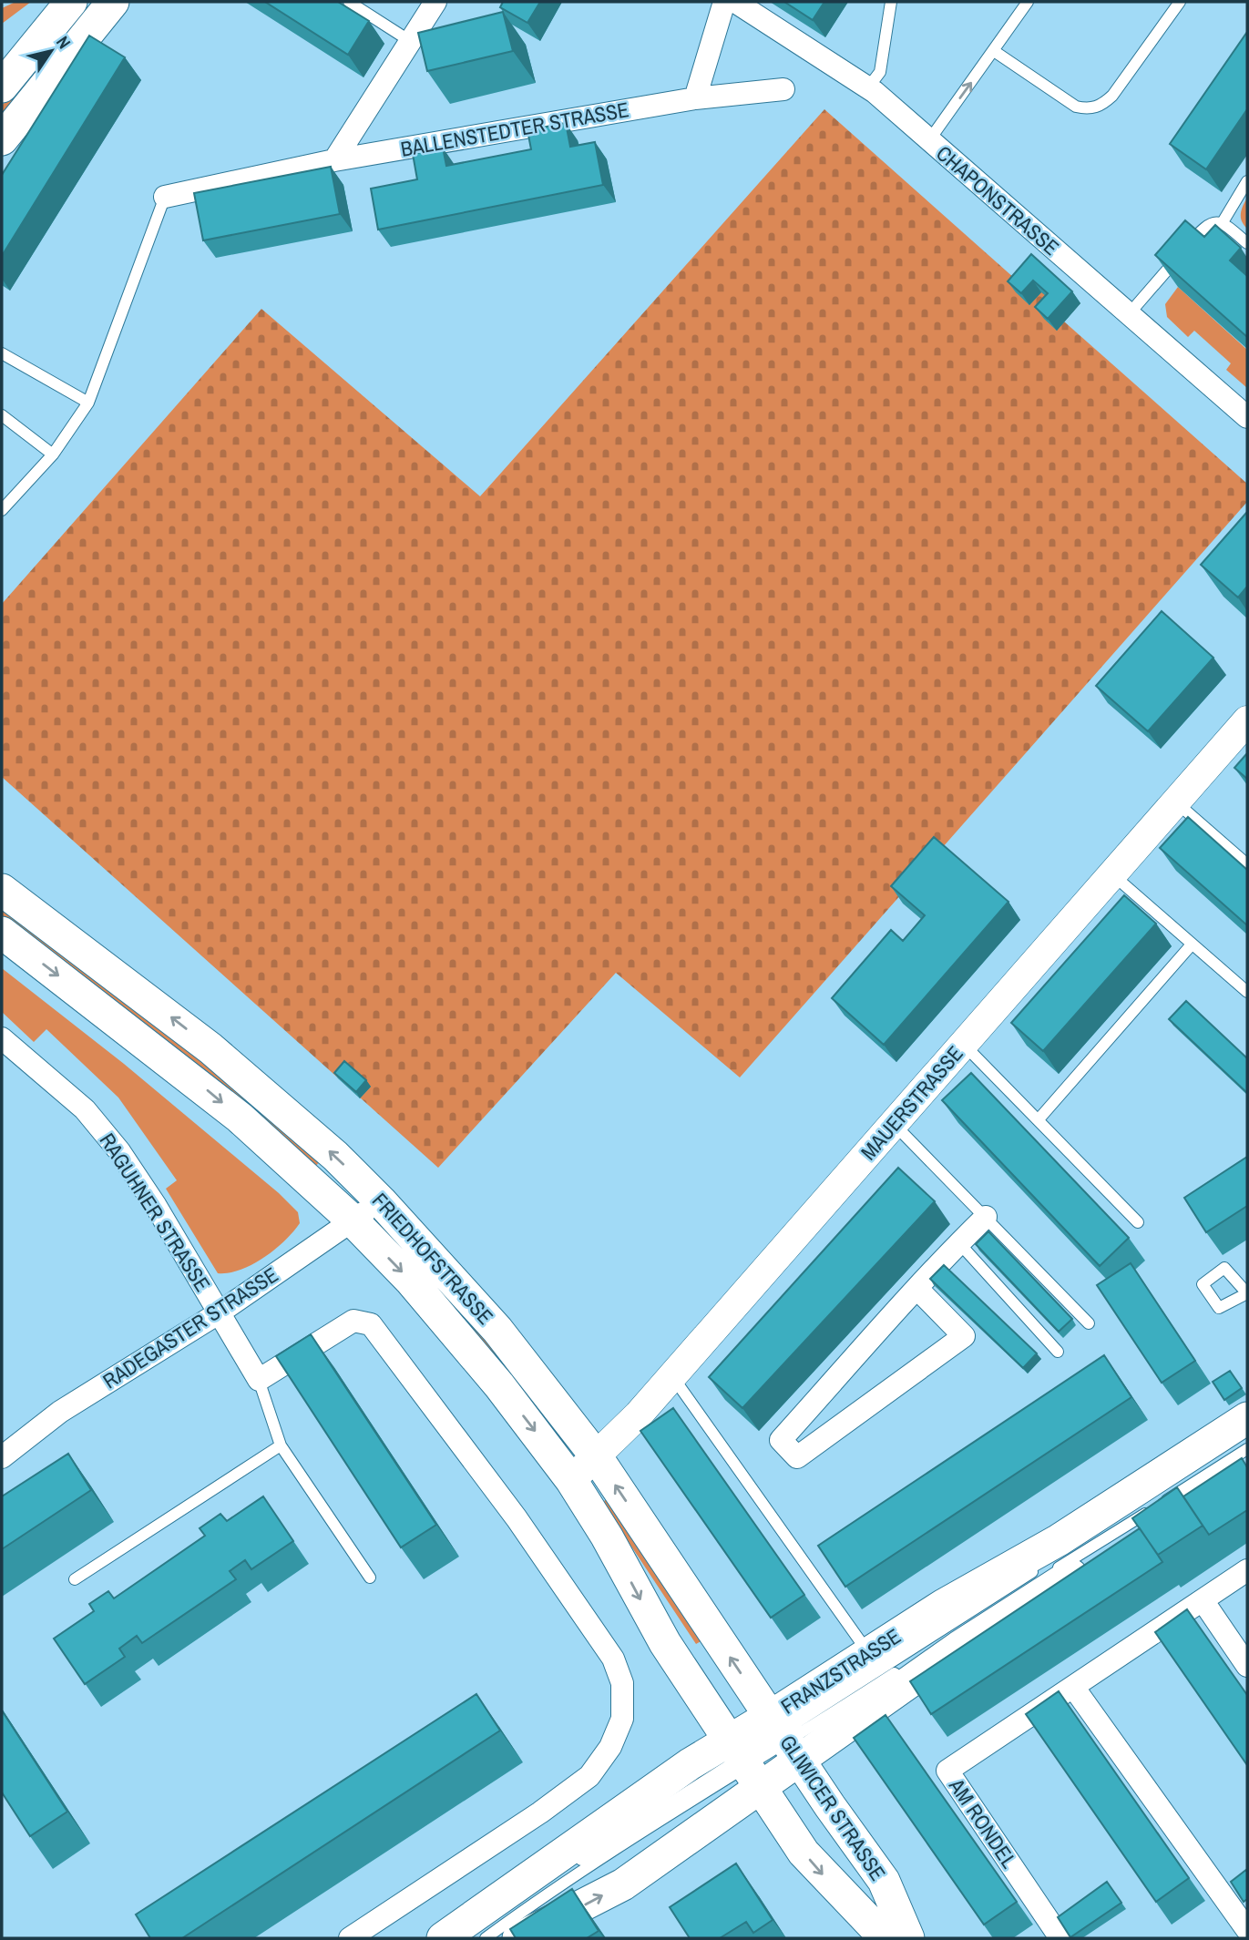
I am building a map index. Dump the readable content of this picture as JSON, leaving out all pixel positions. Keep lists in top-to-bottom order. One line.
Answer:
{"streets":{"main road":["FRIEDHOFSTRASSE","FRANZSTRASSE","GLIWICER STRASSE"],"street":["BALLENSTEDTER STRASSE","CHAPONSTRASSE","MAUERSTRASSE","RAGUHNER STRASSE","RADEGASTER STRASSE","AM RONDEL"]},"crossings":[["MAUERSTRASSE","FRIEDHOFSTRASSE"],["RAGUHNER STRASSE","RADEGASTER STRASSE"],["FRIEDHOFSTRASSE","RADEGASTER STRASSE"],["FRIEDHOFSTRASSE","FRANZSTRASSE"],["FRIEDHOFSTRASSE","GLIWICER STRASSE"],["FRANZSTRASSE","GLIWICER STRASSE"]],"north":"top right"}
